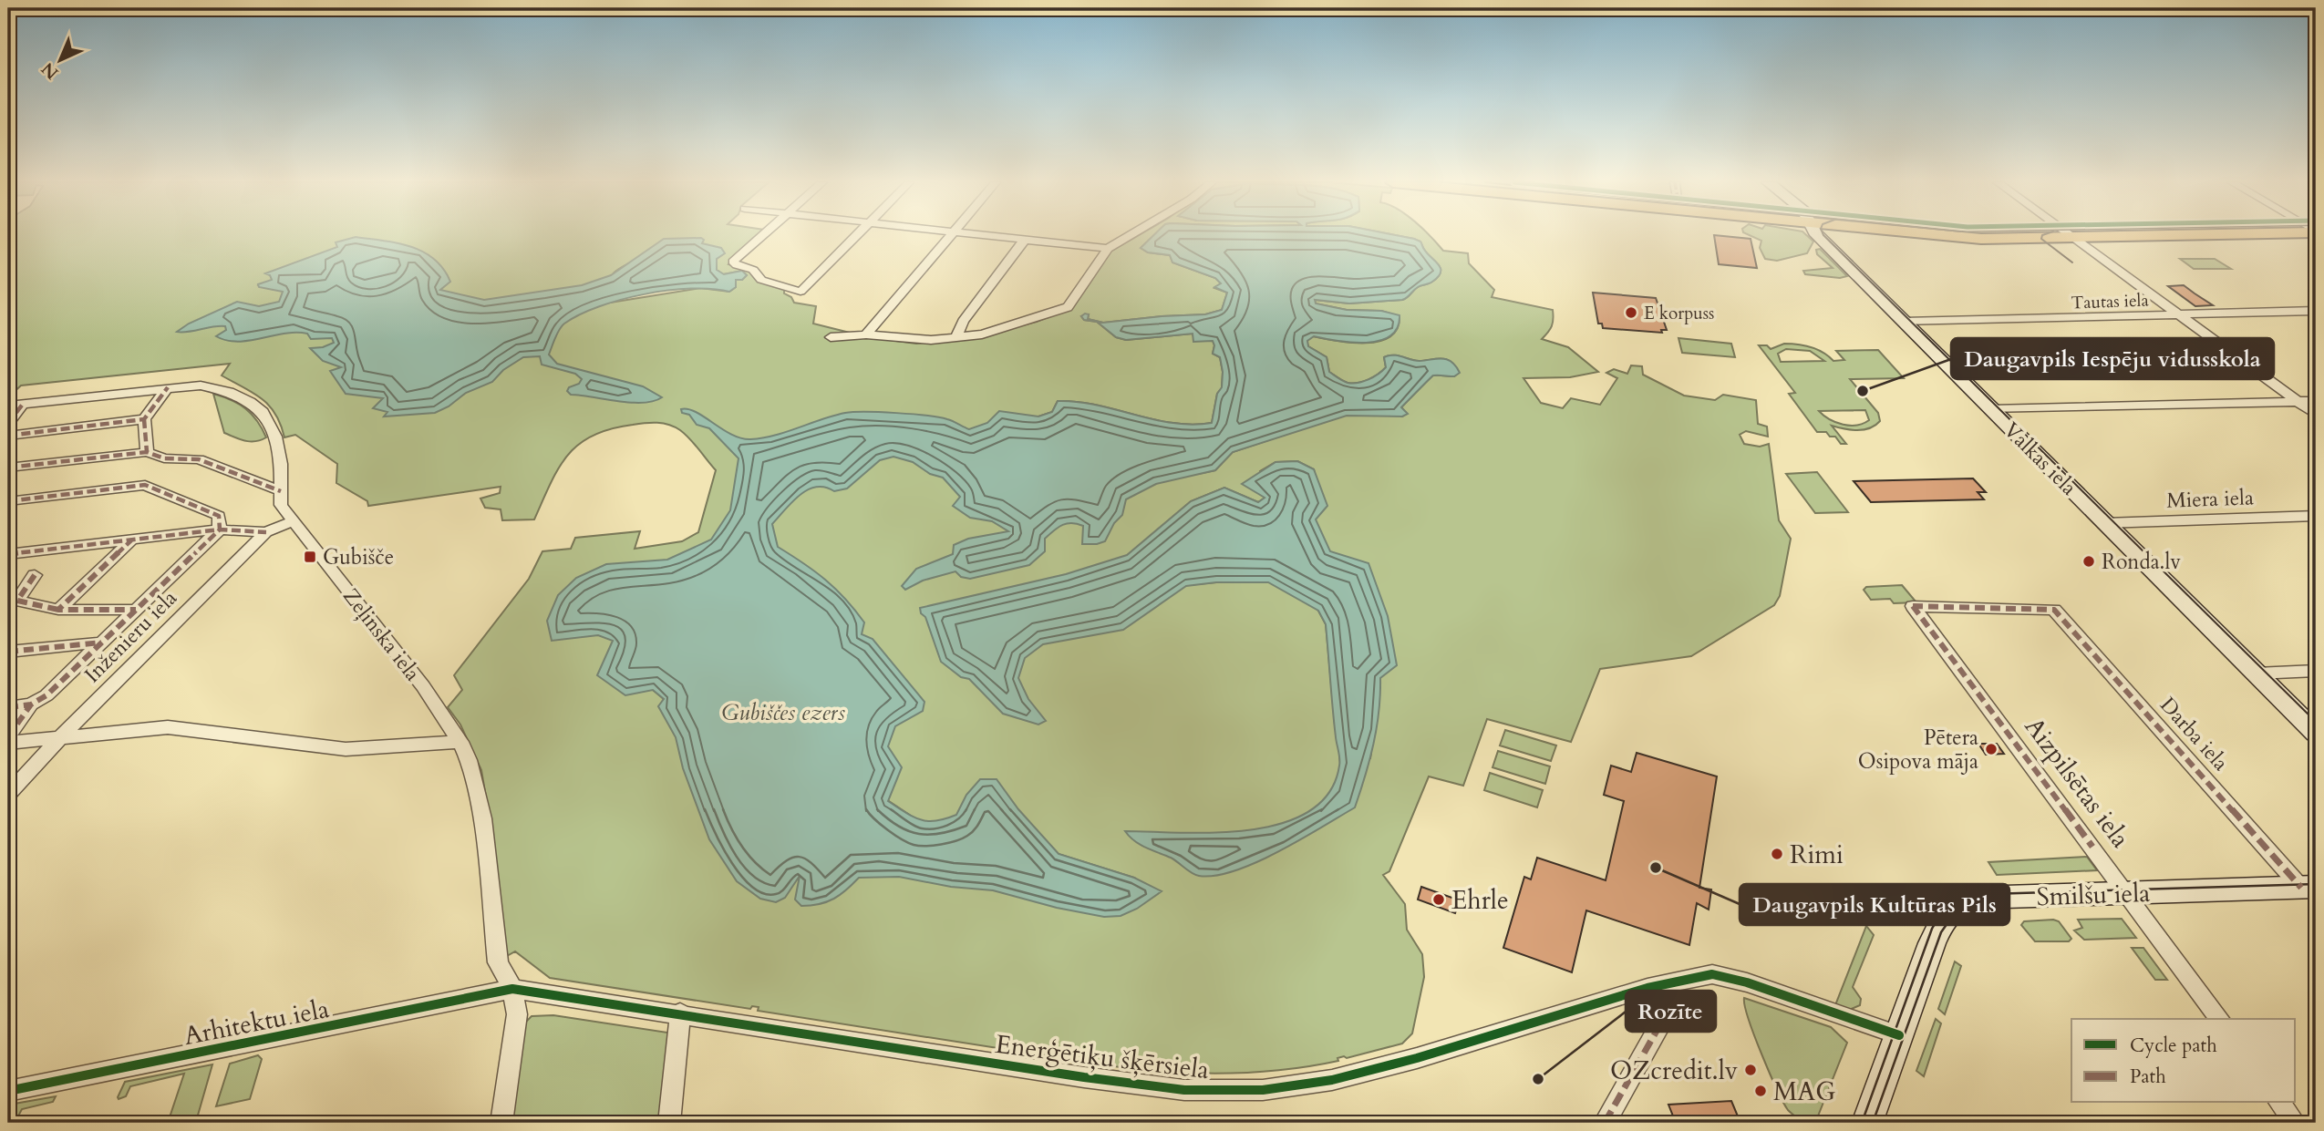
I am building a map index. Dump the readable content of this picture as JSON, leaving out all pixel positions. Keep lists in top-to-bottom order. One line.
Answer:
{"streets":{"street":["Tautas iela","Valkas iela","Miera iela","Zeļinska iela","Inženieru iela","Darba iela","Aizpilsētas iela","Smilšu iela","Arhitektu iela","Enerģētiķu šķērsiela"]},"crossings":[["Tautas iela","Valkas iela"],["Valkas iela","Miera iela"],["Zeļinska iela","Inženieru iela"],["Zeļinska iela","Arhitektu iela"],["Zeļinska iela","Enerģētiķu šķērsiela"],["Darba iela","Aizpilsētas iela"],["Darba iela","Smilšu iela"],["Aizpilsētas iela","Smilšu iela"],["Smilšu iela","Enerģētiķu šķērsiela"],["Arhitektu iela","Enerģētiķu šķērsiela"]],"water":["Gubiščes ezers"],"places":{"other":["E korpuss","Daugavpils Iespēju vidusskola","Ronda.lv","Pētera Osipova māja","Rimi","Daugavpils Kultūras Pils","Ehrle","OZcredit.lv","Rozīte","MAG"],"transit":["Gubišče"]},"legend":["Cycle path","Path"],"north":"bottom left"}
